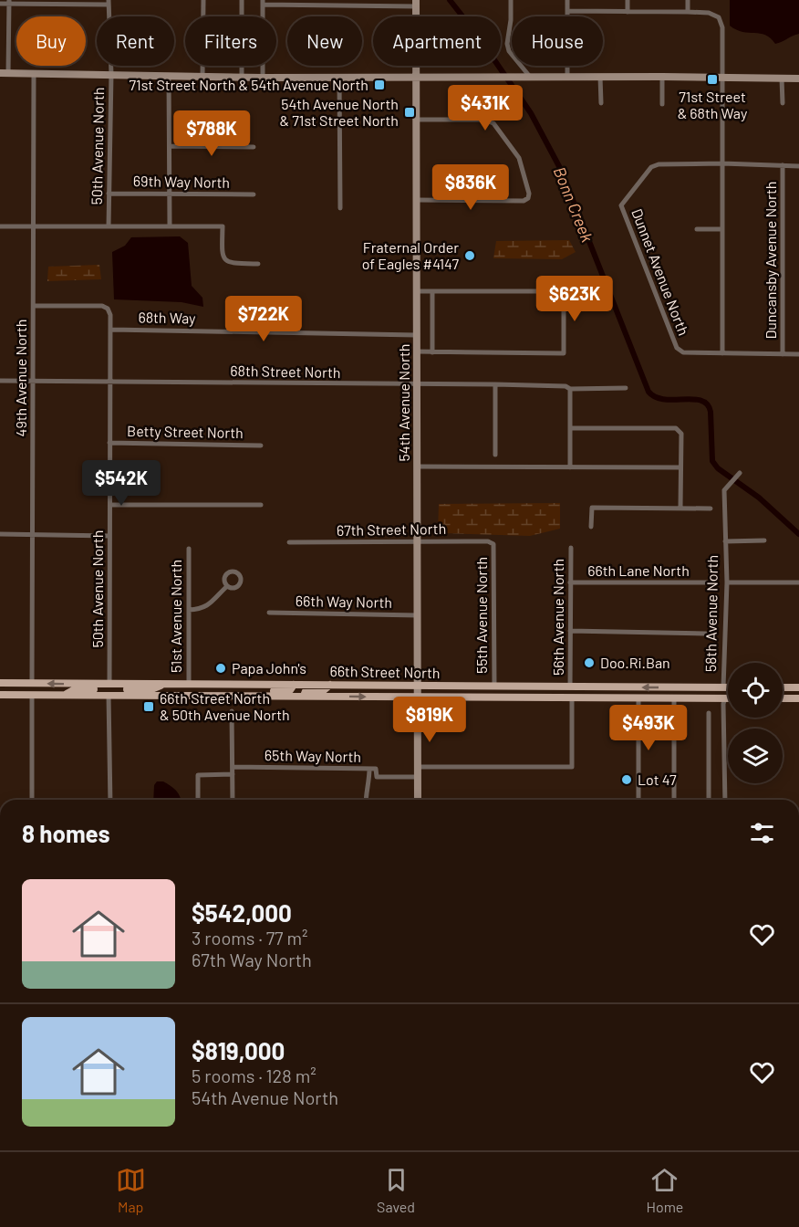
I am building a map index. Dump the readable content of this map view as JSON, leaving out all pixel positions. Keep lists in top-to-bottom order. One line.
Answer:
{"streets":{"main road":["54th Avenue North","66th Street North"],"street":["50th Avenue North","69th Way North","Duncansby Avenue North","Dunnet Avenue North","68th Way","68th Street North","49th Avenue North","Betty Street North","67th Street North","66th Lane North","66th Way North","58th Avenue North","55th Avenue North","51st Avenue North","56th Avenue North","65th Way North"]},"crossings":[["50th Avenue North","69th Way North"],["50th Avenue North","68th Way"],["50th Avenue North","68th Street North"],["50th Avenue North","Betty Street North"],["50th Avenue North","66th Street North"],["68th Way","54th Avenue North"],["68th Street North","49th Avenue North"],["68th Street North","54th Avenue North"],["49th Avenue North","66th Street North"],["54th Avenue North","67th Street North"],["54th Avenue North","66th Way North"],["54th Avenue North","56th Avenue North"],["54th Avenue North","66th Street North"],["54th Avenue North","65th Way North"],["67th Street North","55th Avenue North"],["66th Lane North","56th Avenue North"],["58th Avenue North","66th Street North"],["55th Avenue North","66th Street North"],["51st Avenue North","66th Street North"],["56th Avenue North","66th Street North"]],"water":["Bonn Creek"],"places":{"transit":["71st Street & 68th Way","71st Street North & 54th Avenue North","54th Avenue North & 71st Street North","66th Street North & 50th Avenue North"],"other":["Fraternal Order of Eagles #4147","Doo.Ri.Ban","Papa John's","Lot 47"]},"page":{"chip":["Buy","Rent","Filters","New","Apartment","House"],"price":["$431K","$788K","$836K","$623K","$722K","$542K","$819K","$493K"],"heading":"8 homes","list":[{"name":"$542,000","note":"3 rooms · 77 m² · 67th Way North"},{"name":"$819,000","note":"5 rooms · 128 m² · 54th Avenue North"}],"tabs":["Map","Saved","Home"]}}
